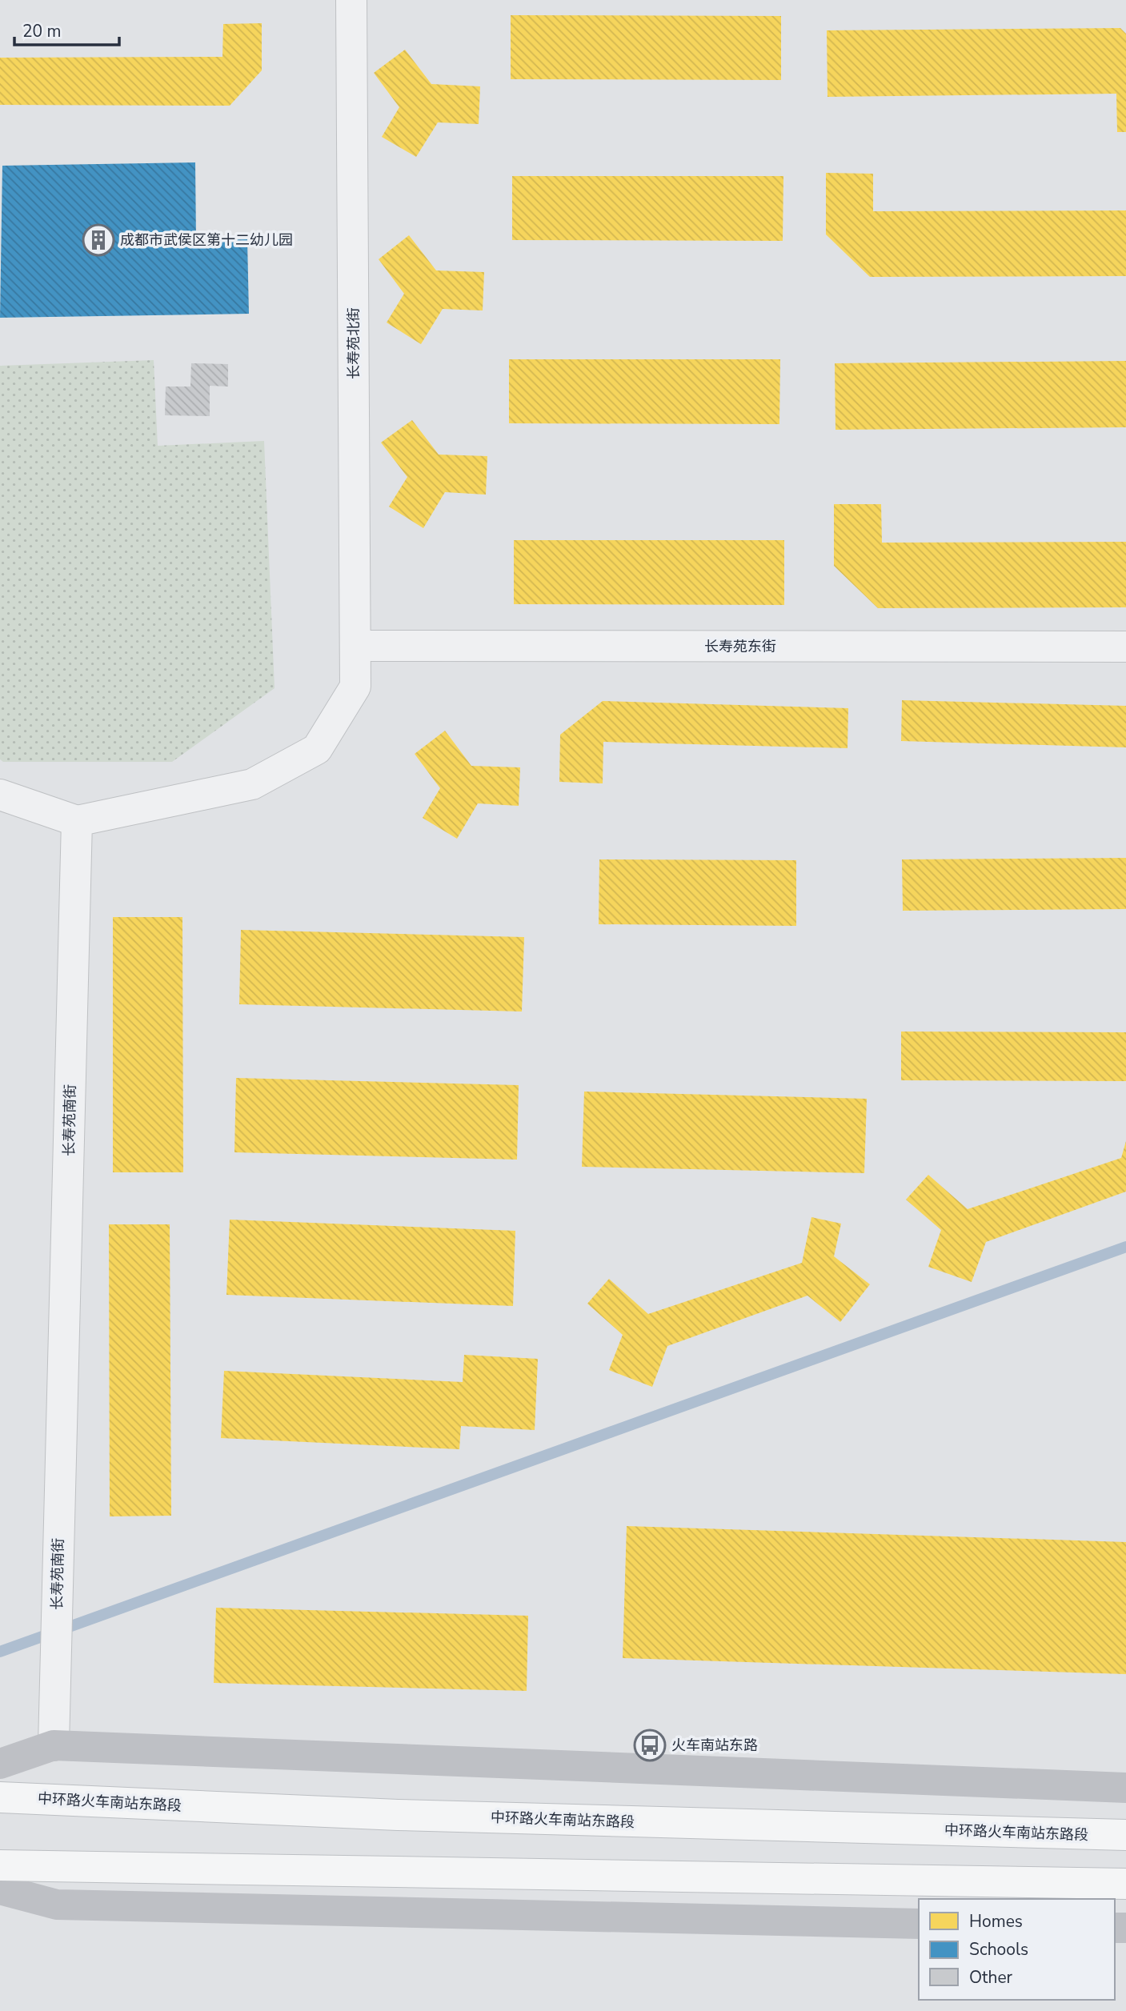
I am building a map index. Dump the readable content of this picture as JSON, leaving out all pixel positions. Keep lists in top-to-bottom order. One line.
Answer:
{"streets":{"main road":["中环路火车南站东路段"],"street":["长寿苑北街","长寿苑东街","长寿苑南街"]},"crossings":[["长寿苑北街","长寿苑东街"],["长寿苑北街","长寿苑南街"]],"places":{"building":["成都市武侯区第十二幼儿园"],"bus stop":["火车南站东路"]},"legend":["Homes","Schools","Other"],"scale_bar":"20 m"}
